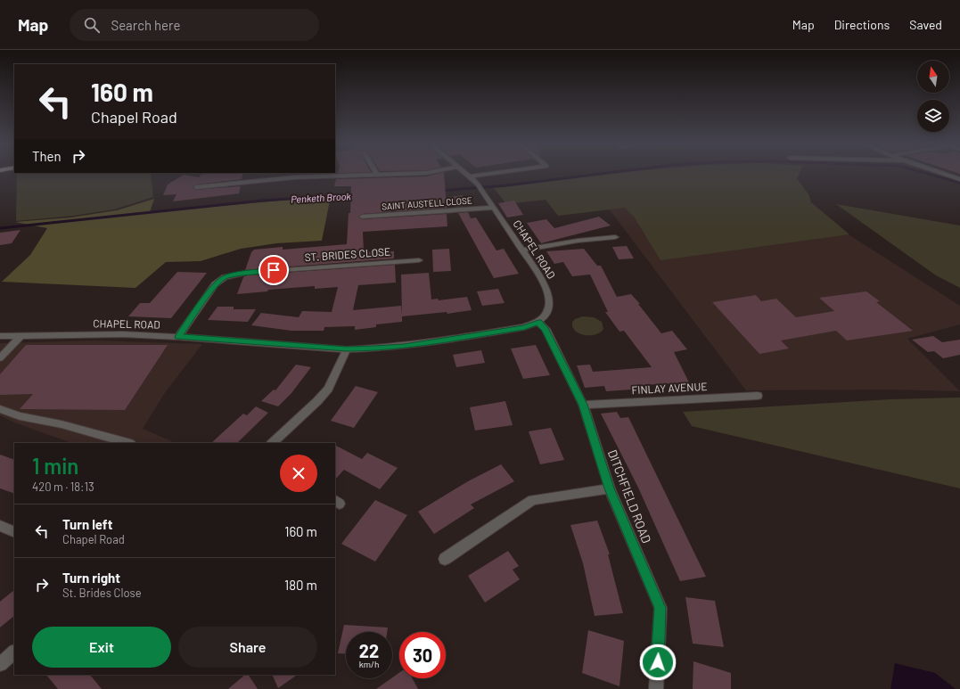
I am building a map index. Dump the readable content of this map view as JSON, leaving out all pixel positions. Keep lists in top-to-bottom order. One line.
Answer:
{"streets":{"street":["SAINT AUSTELL CLOSE","CHAPEL ROAD","ST. BRIDES CLOSE","FINLAY AVENUE","DITCHFIELD ROAD"]},"crossings":[["SAINT AUSTELL CLOSE","CHAPEL ROAD"],["CHAPEL ROAD","ST. BRIDES CLOSE"],["CHAPEL ROAD","DITCHFIELD ROAD"],["FINLAY AVENUE","DITCHFIELD ROAD"]],"water":["Penketh Brook"],"north":"top","page":{"header":"Map","search":"Search here","nav":["Map","Directions","Saved"],"turn":["160 m","Chapel Road"],"then":"Then","heading":["1 min","420 m · 18:13"],"list":[{"name":"Turn left","note":"Chapel Road","value":"160 m"},{"name":"Turn right","note":"St. Brides Close","value":"180 m"}],"buttons":["Exit","Share"],"speed":"22 km/h","limit":"30"}}
